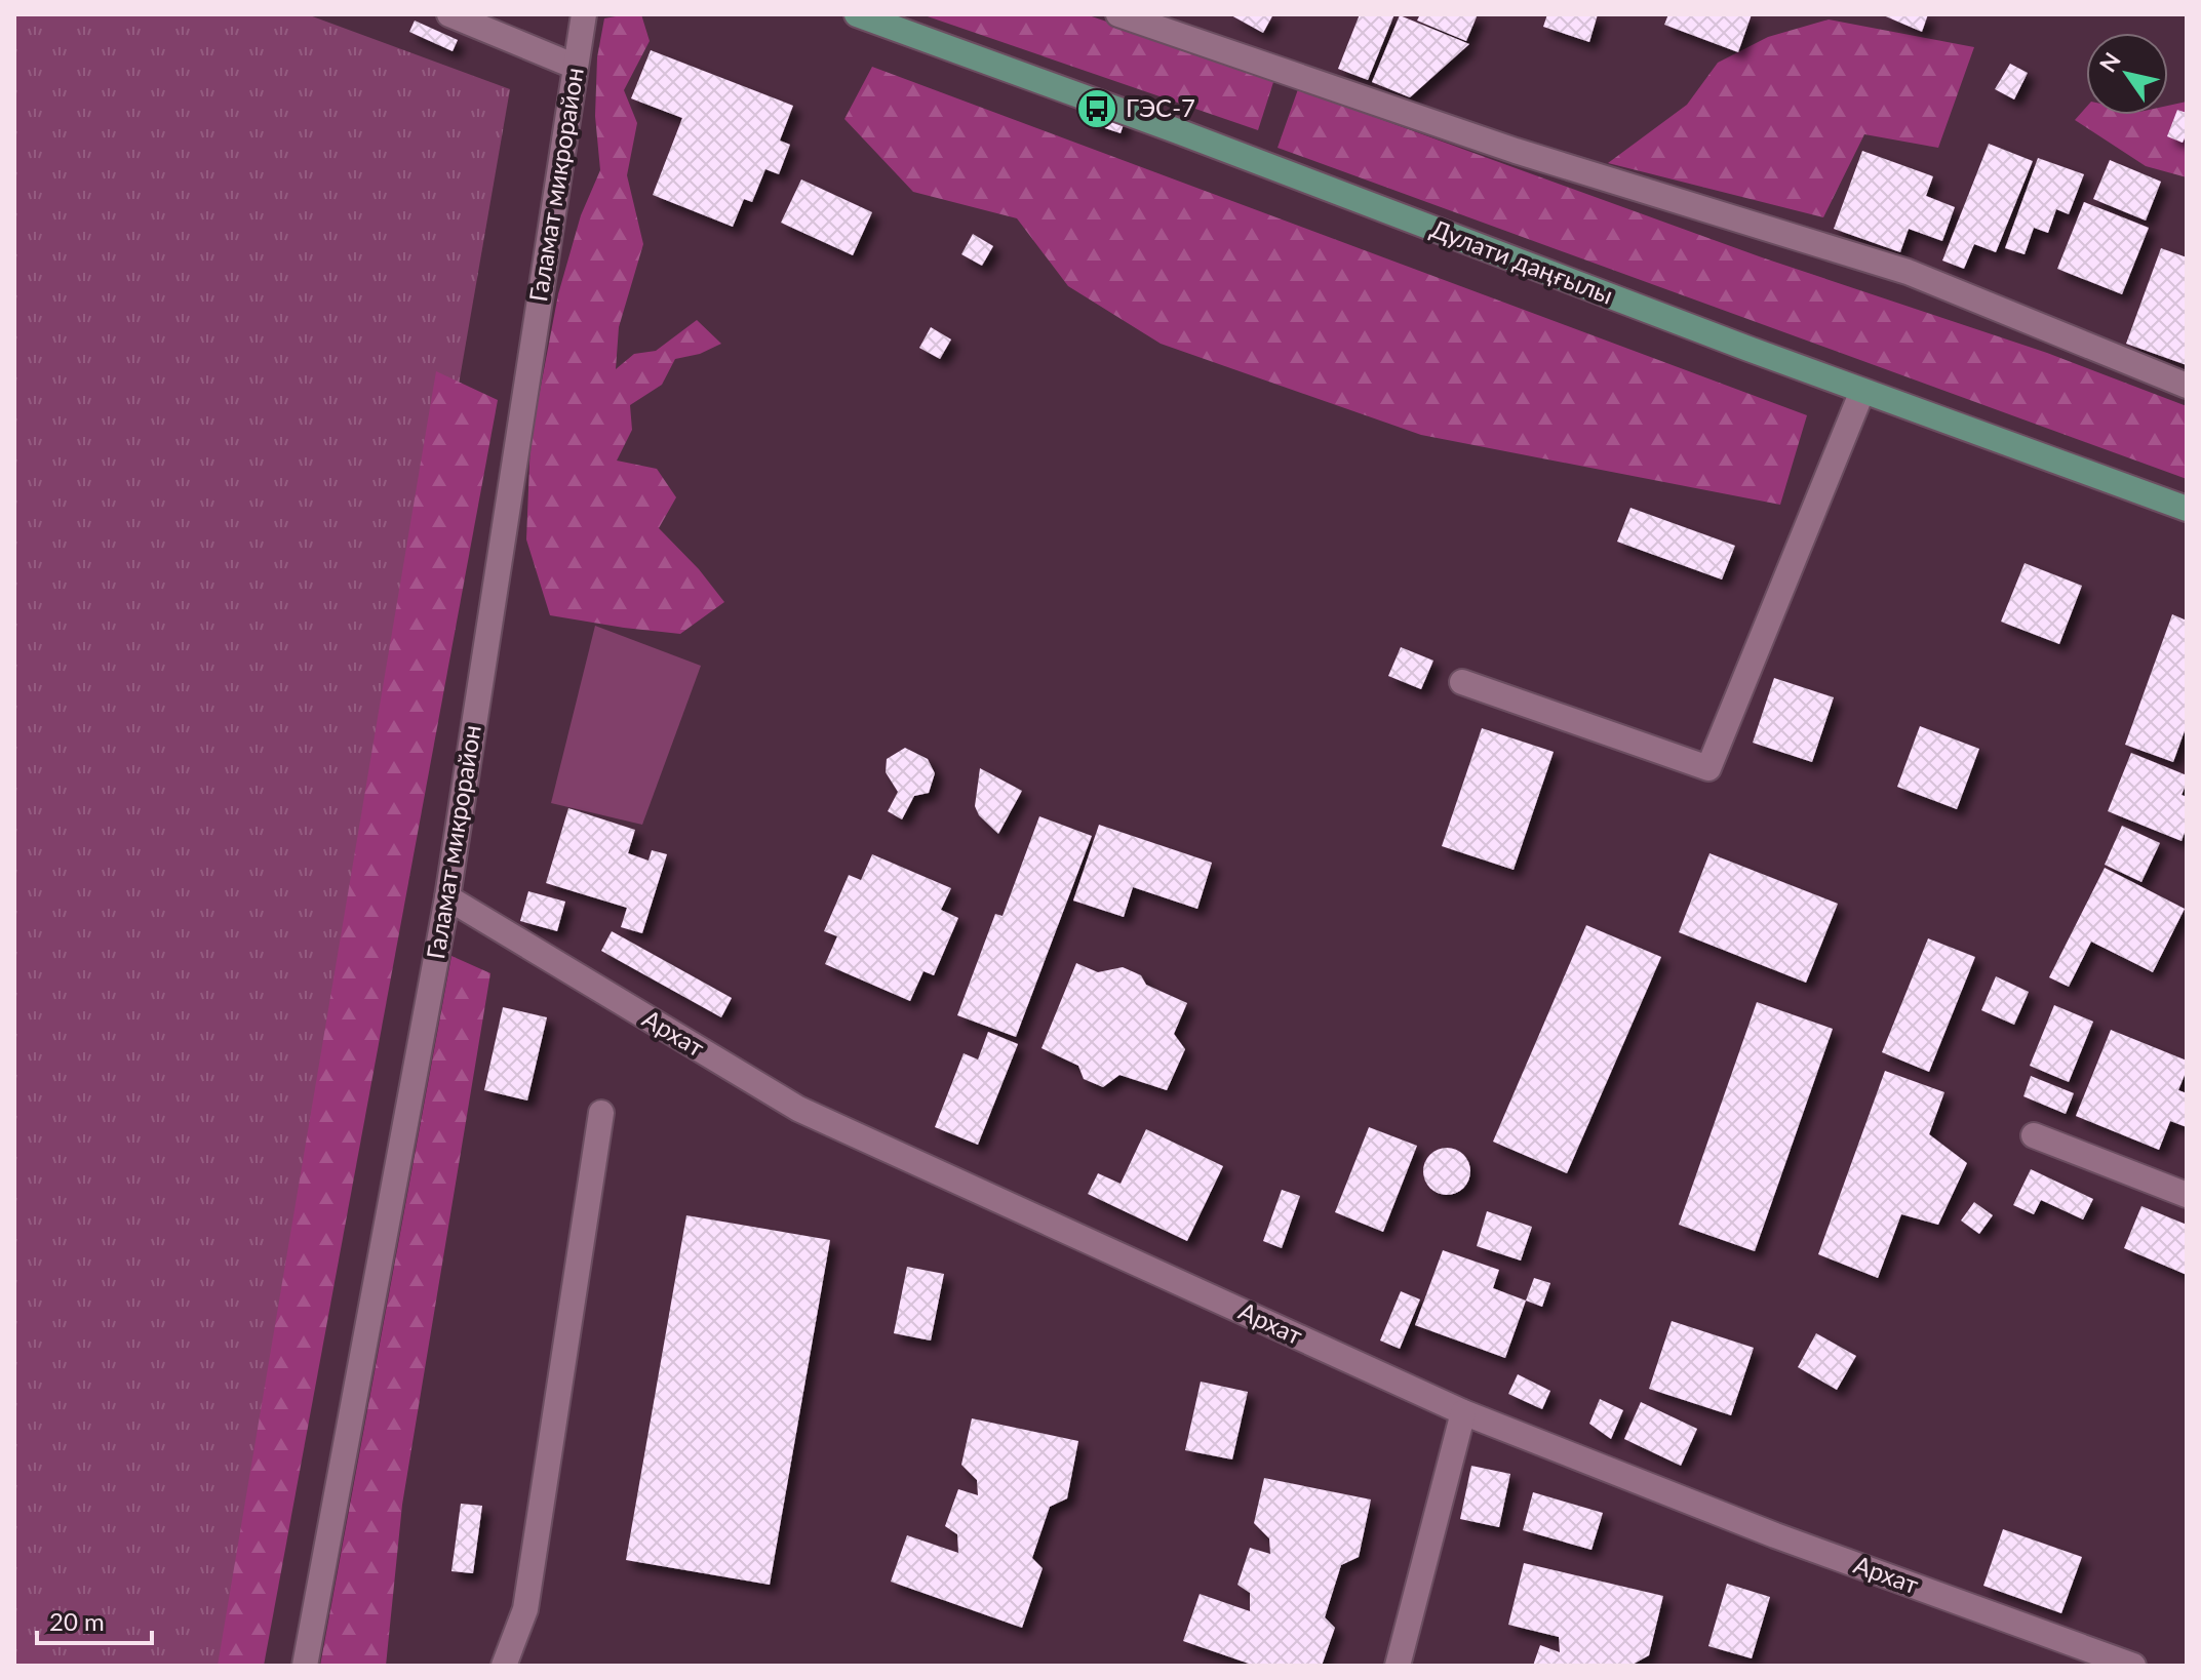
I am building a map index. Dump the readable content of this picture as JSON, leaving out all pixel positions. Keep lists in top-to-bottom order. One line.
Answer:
{"streets":{"main road":["Дулати даңғылы"],"street":["Галамат микрорайон","Архат"]},"crossings":[["Галамат микрорайон","Архат"]],"places":{"bus stop":["ГЭС-7"]},"scale_bar":"20 m","north":"top left"}
